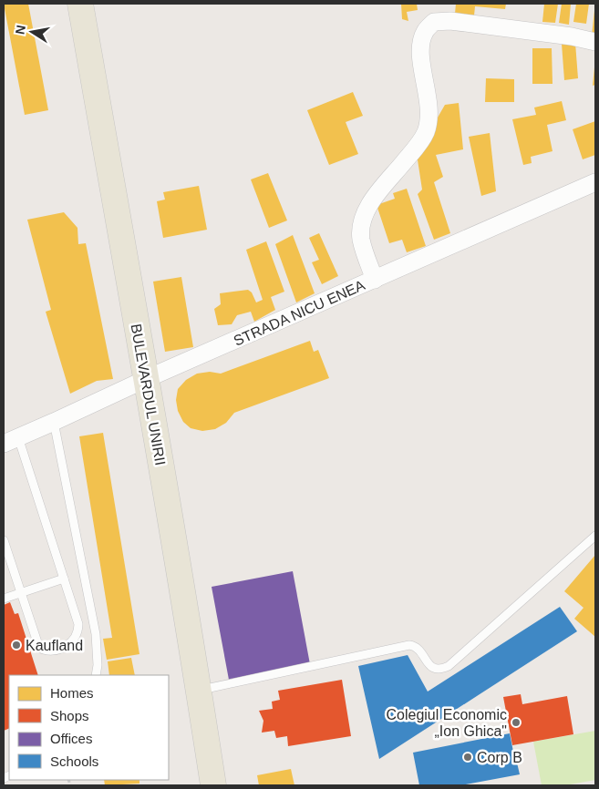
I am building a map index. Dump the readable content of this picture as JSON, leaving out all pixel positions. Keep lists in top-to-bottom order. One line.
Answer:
{"streets":{"main road":["BULEVARDUL UNIRII"],"street":["STRADA NICU ENEA"]},"crossings":[["STRADA NICU ENEA","BULEVARDUL UNIRII"]],"places":["Kaufland","Colegiul Economic „Ion Ghica\"","Corp B"],"legend":["Homes","Shops","Offices","Schools"],"north":"left"}
